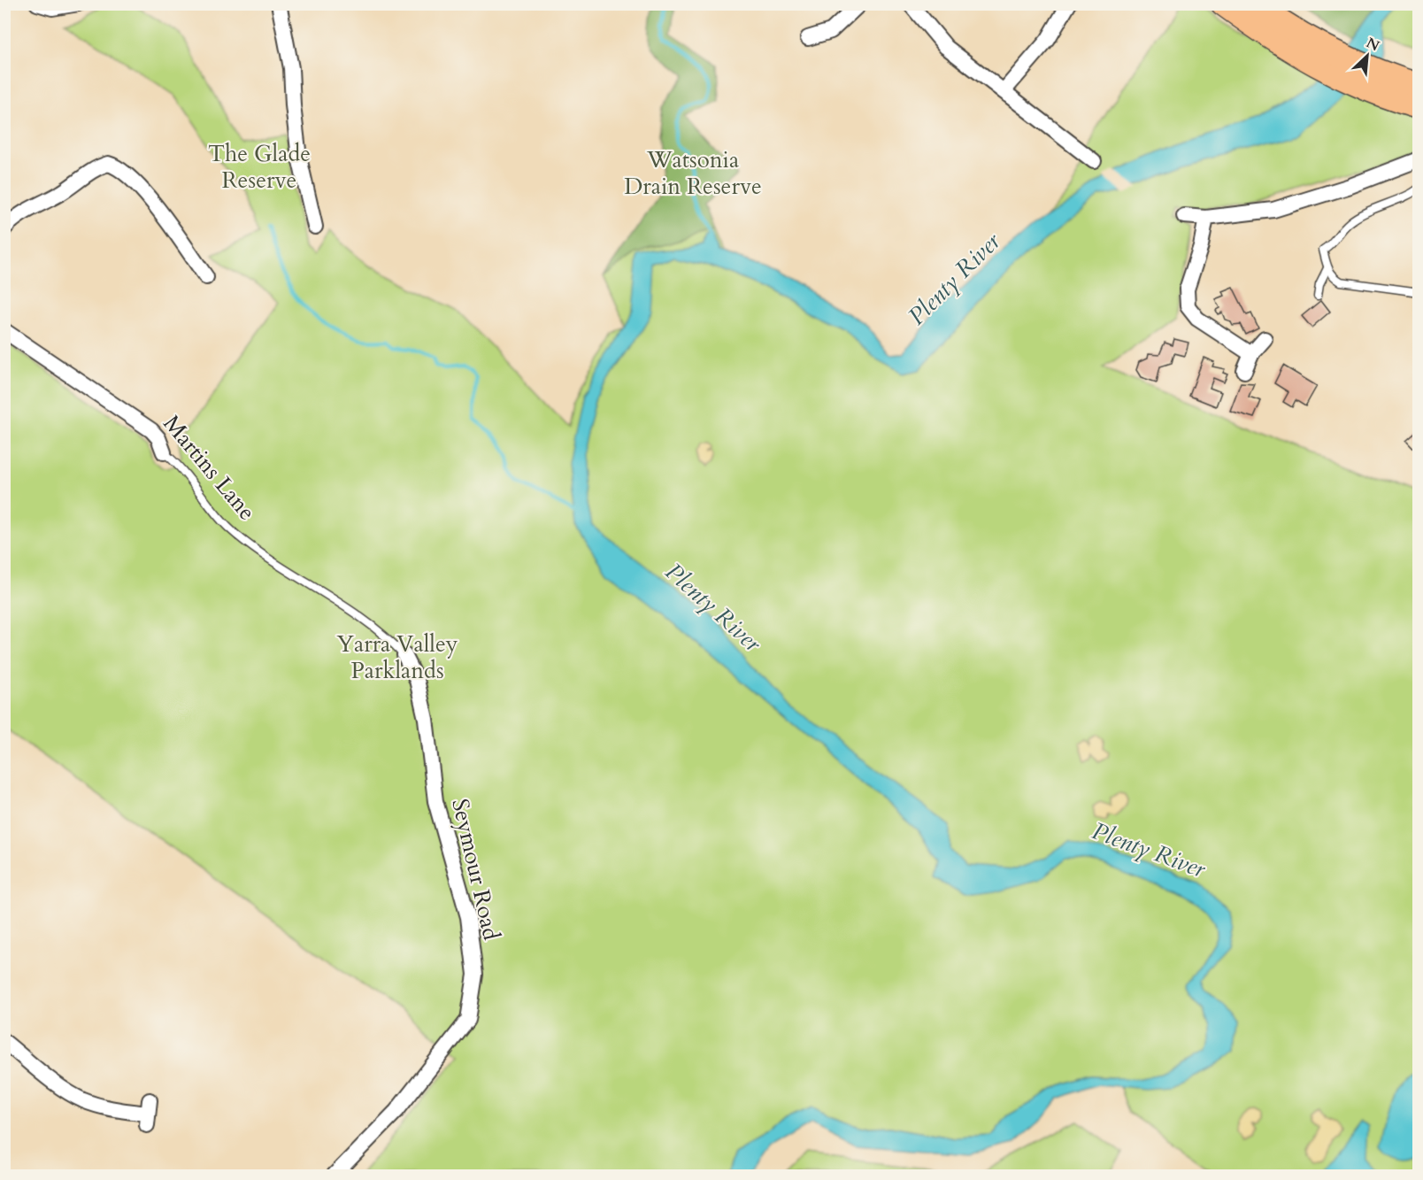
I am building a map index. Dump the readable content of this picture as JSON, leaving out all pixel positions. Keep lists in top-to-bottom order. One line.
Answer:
{"streets":{"street":["Martins Lane","Seymour Road"]},"crossings":[["Martins Lane","Seymour Road"]],"water":["Plenty River"],"parks":["The Glade Reserve","Watsonia Drain Reserve","Yarra Valley Parklands"],"north":"top right"}
